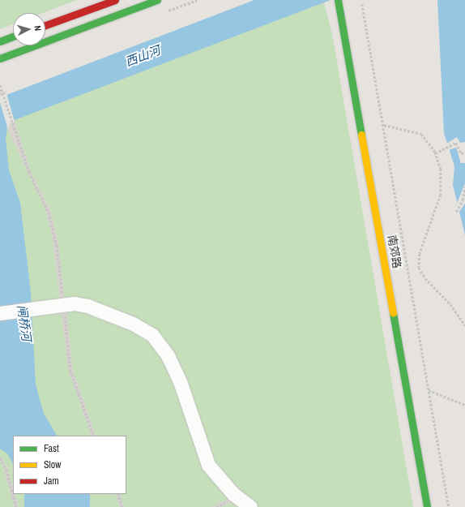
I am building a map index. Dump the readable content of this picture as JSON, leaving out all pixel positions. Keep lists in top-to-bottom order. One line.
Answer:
{"streets":{"street":["南郊路"]},"water":["西山河","闸桥河"],"legend":["Fast","Slow","Jam"],"north":"right"}
